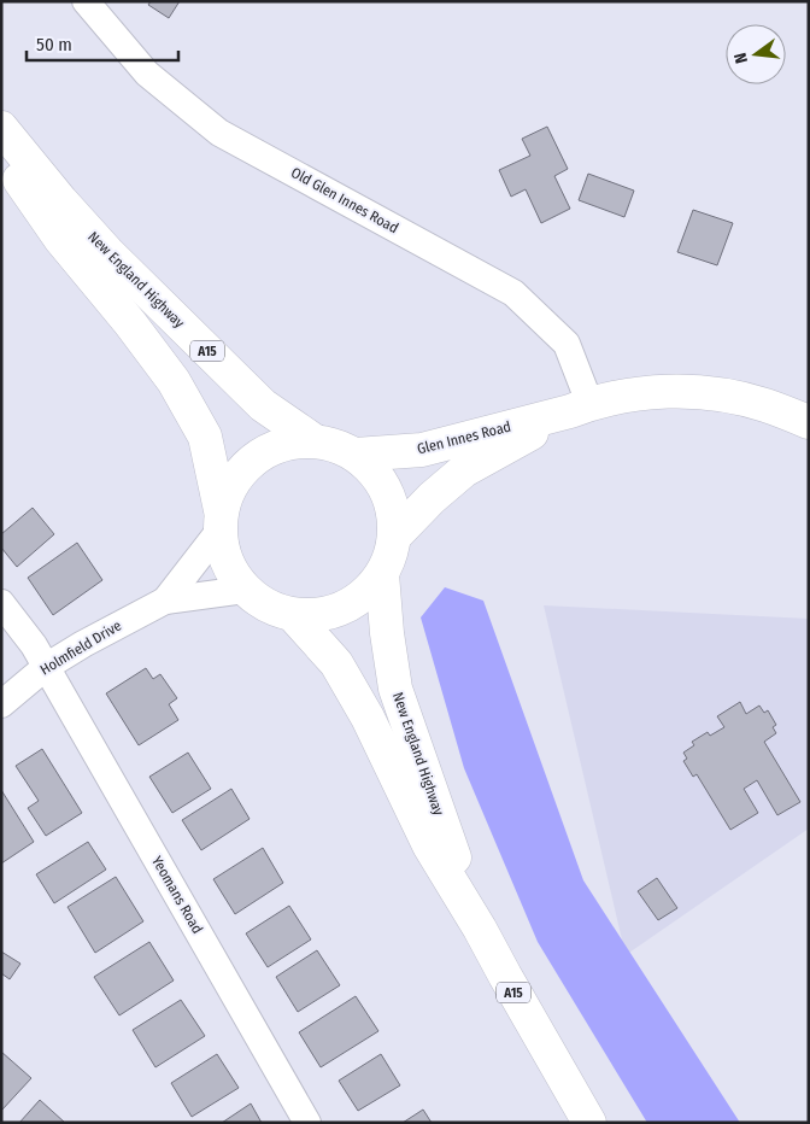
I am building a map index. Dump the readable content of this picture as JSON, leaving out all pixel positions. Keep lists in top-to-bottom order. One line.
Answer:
{"streets":{"main road":["New England Highway","A15","Glen Innes Road"],"street":["Old Glen Innes Road","Holmfield Drive","Yeomans Road"]},"crossings":[["Old Glen Innes Road","Glen Innes Road"],["New England Highway","A15"],["New England Highway","Glen Innes Road"],["New England Highway","Holmfield Drive"],["A15","Glen Innes Road"],["A15","Holmfield Drive"],["Glen Innes Road","Holmfield Drive"],["Holmfield Drive","Yeomans Road"]],"scale_bar":"50 m","north":"left"}
